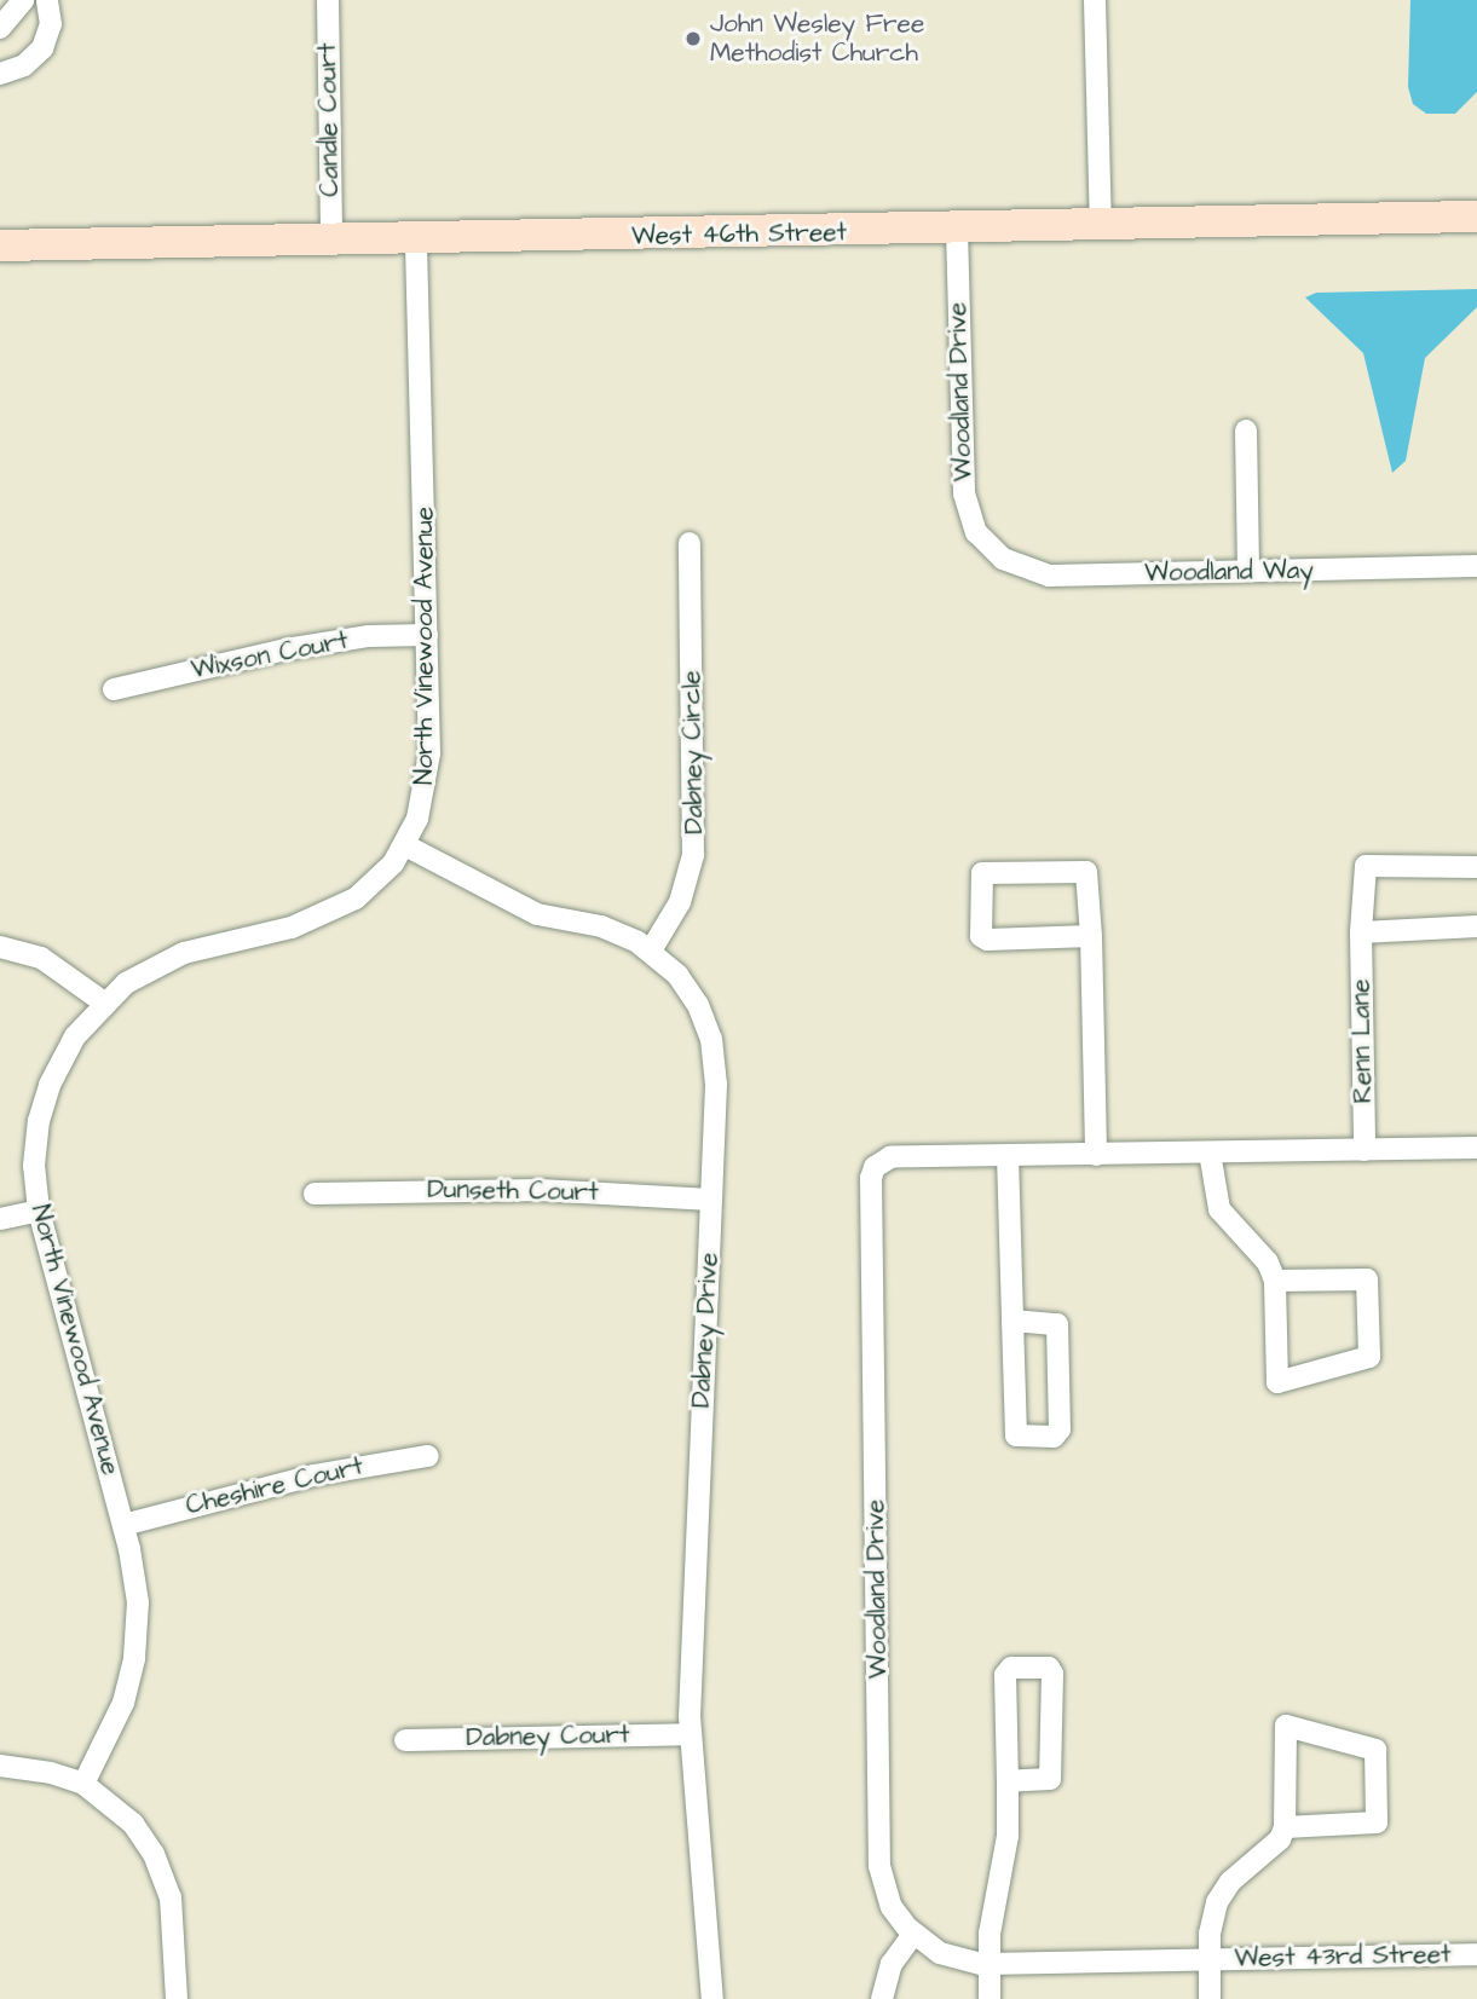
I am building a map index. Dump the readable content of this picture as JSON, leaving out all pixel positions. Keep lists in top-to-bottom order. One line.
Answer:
{"streets":{"street":["Candle Court","West 46th Street","Woodland Drive","Woodland Way","North Vinewood Avenue","Wixson Court","Dabney Circle","Renn Lane","Dunseth Court","Dabney Drive","Cheshire Court","Dabney Court","West 43rd Street"]},"crossings":[["Candle Court","West 46th Street"],["West 46th Street","Woodland Drive"],["West 46th Street","North Vinewood Avenue"],["Woodland Drive","Woodland Way"],["Woodland Drive","West 43rd Street"],["North Vinewood Avenue","Wixson Court"],["North Vinewood Avenue","Dabney Drive"],["North Vinewood Avenue","Cheshire Court"],["Dabney Circle","Dabney Drive"],["Dunseth Court","Dabney Drive"],["Dabney Drive","Dabney Court"]],"places":["John Wesley Free Methodist Church"]}
